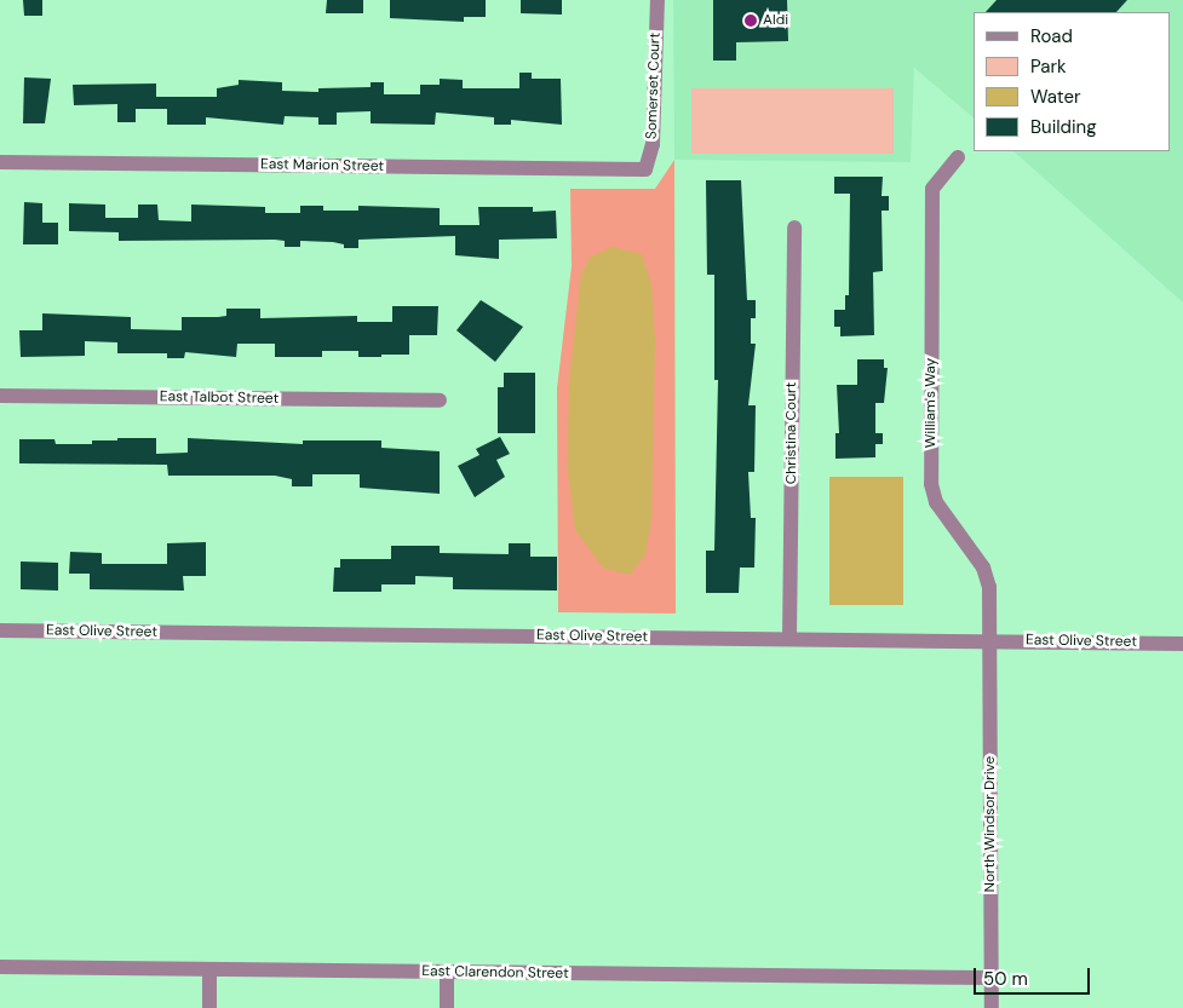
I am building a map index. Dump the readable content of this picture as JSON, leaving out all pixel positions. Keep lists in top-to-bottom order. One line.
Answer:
{"streets":{"street":["Somerset Court","East Marion Street","East Talbot Street","William's Way","Christina Court","East Olive Street","North Windsor Drive","East Clarendon Street"]},"crossings":[["Somerset Court","East Marion Street"],["William's Way","East Olive Street"],["William's Way","North Windsor Drive"],["Christina Court","East Olive Street"],["East Olive Street","North Windsor Drive"],["North Windsor Drive","East Clarendon Street"]],"places":["Aldi"],"legend":["Road","Park","Water","Building"],"scale_bar":"50 m"}
